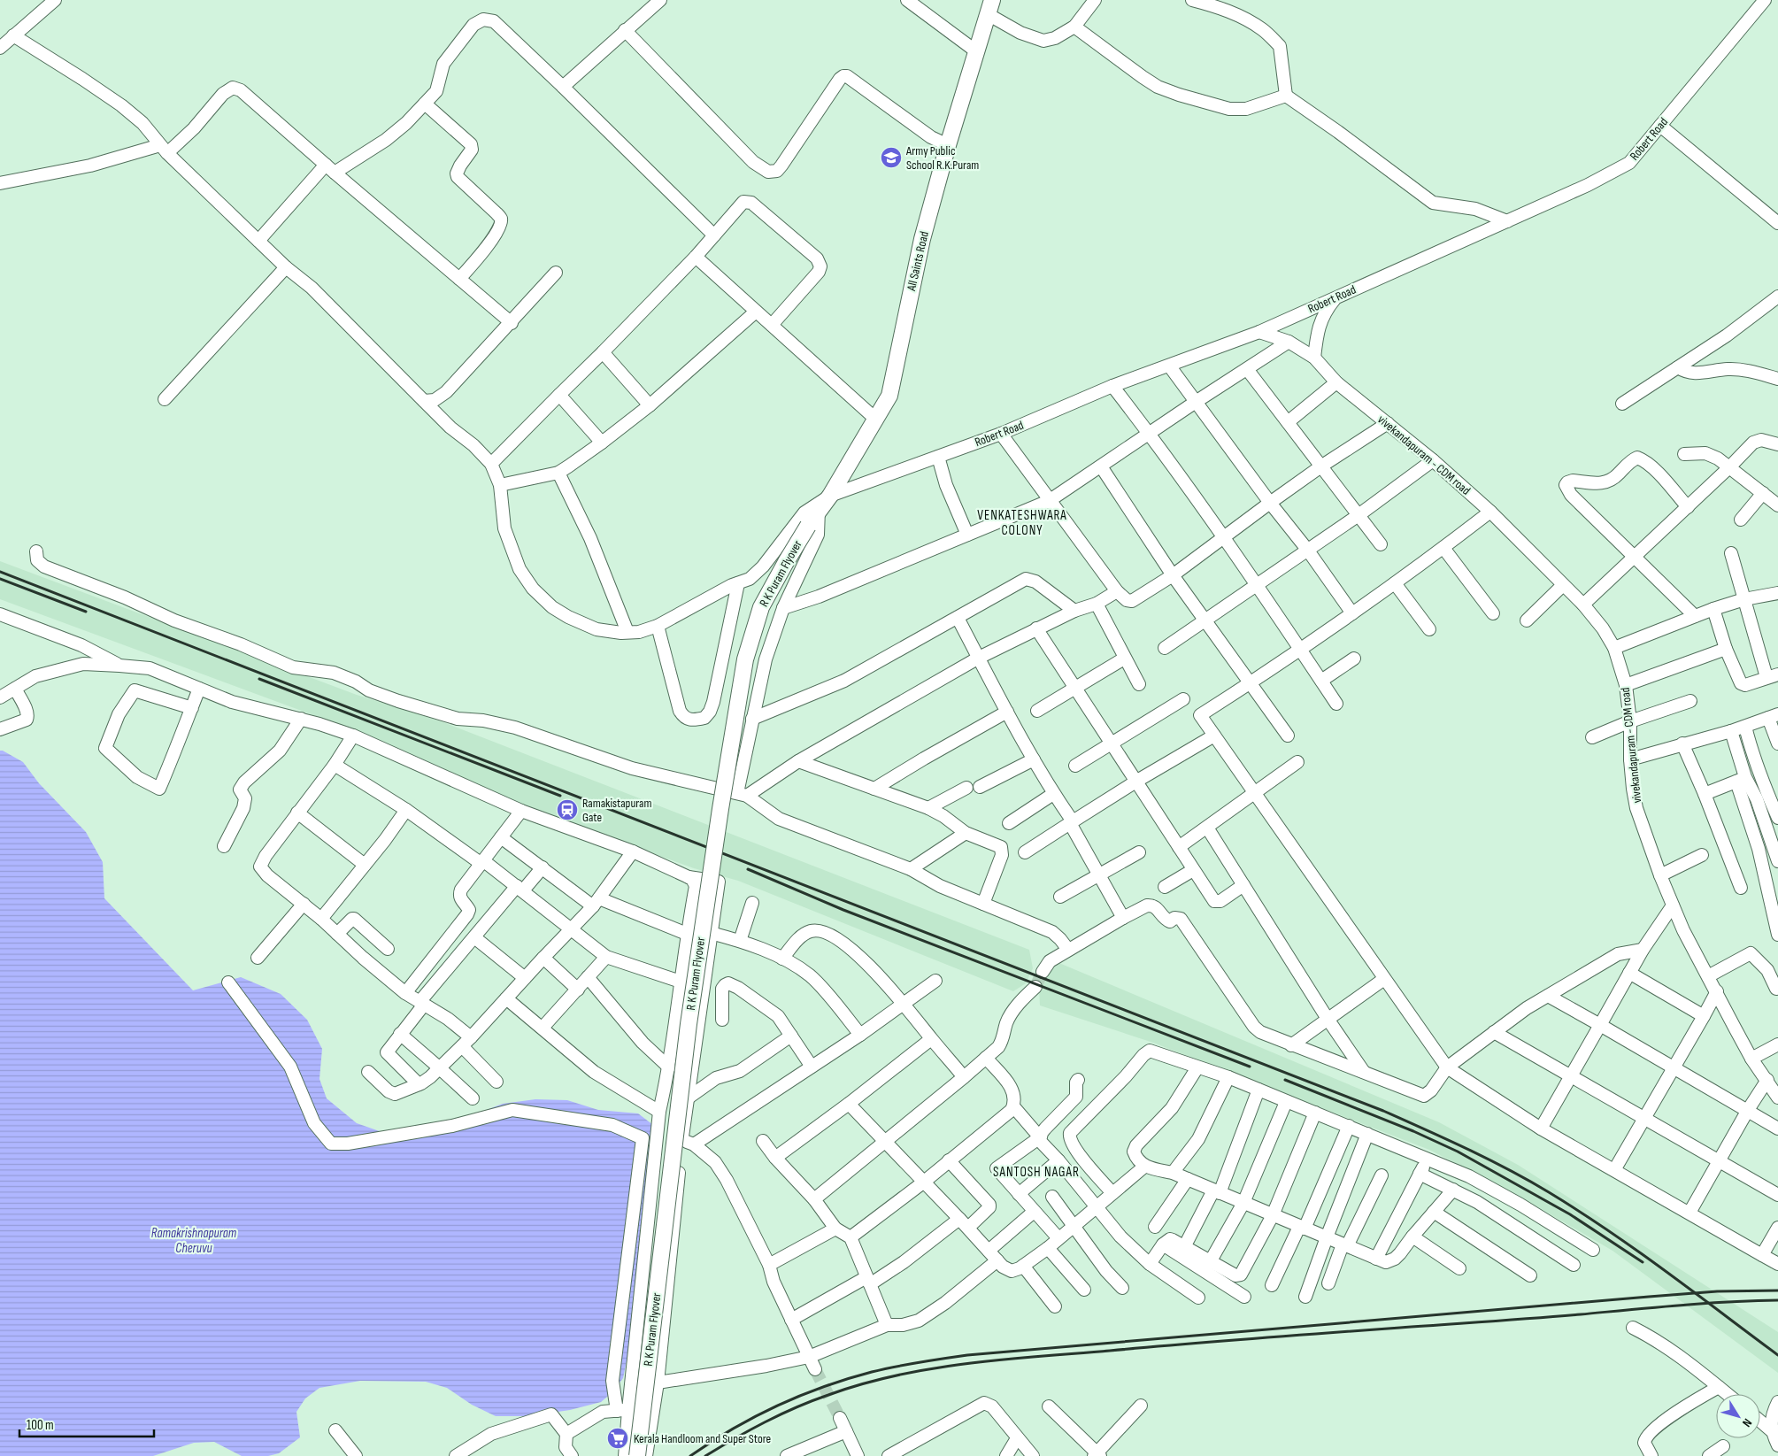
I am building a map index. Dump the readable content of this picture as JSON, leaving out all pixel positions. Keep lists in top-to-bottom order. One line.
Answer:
{"streets":{"main road":["All Saints Road","R K Puram Flyover"],"street":["Robert Road","vivekandapuram - CDM road"]},"crossings":[["Robert Road","All Saints Road"],["Robert Road","vivekandapuram - CDM road"],["All Saints Road","R K Puram Flyover"]],"districts":["VENKATESHWARA COLONY","SANTOSH NAGAR"],"water":["Ramakrishnapuram Cheruvu"],"places":{"school or university":["Army Public School R.K.Puram"],"station":["Ramakistapuram Gate"],"supermarket":["Kerala Handloom and Super Store"]},"scale_bar":"100 m","north":"bottom right"}
